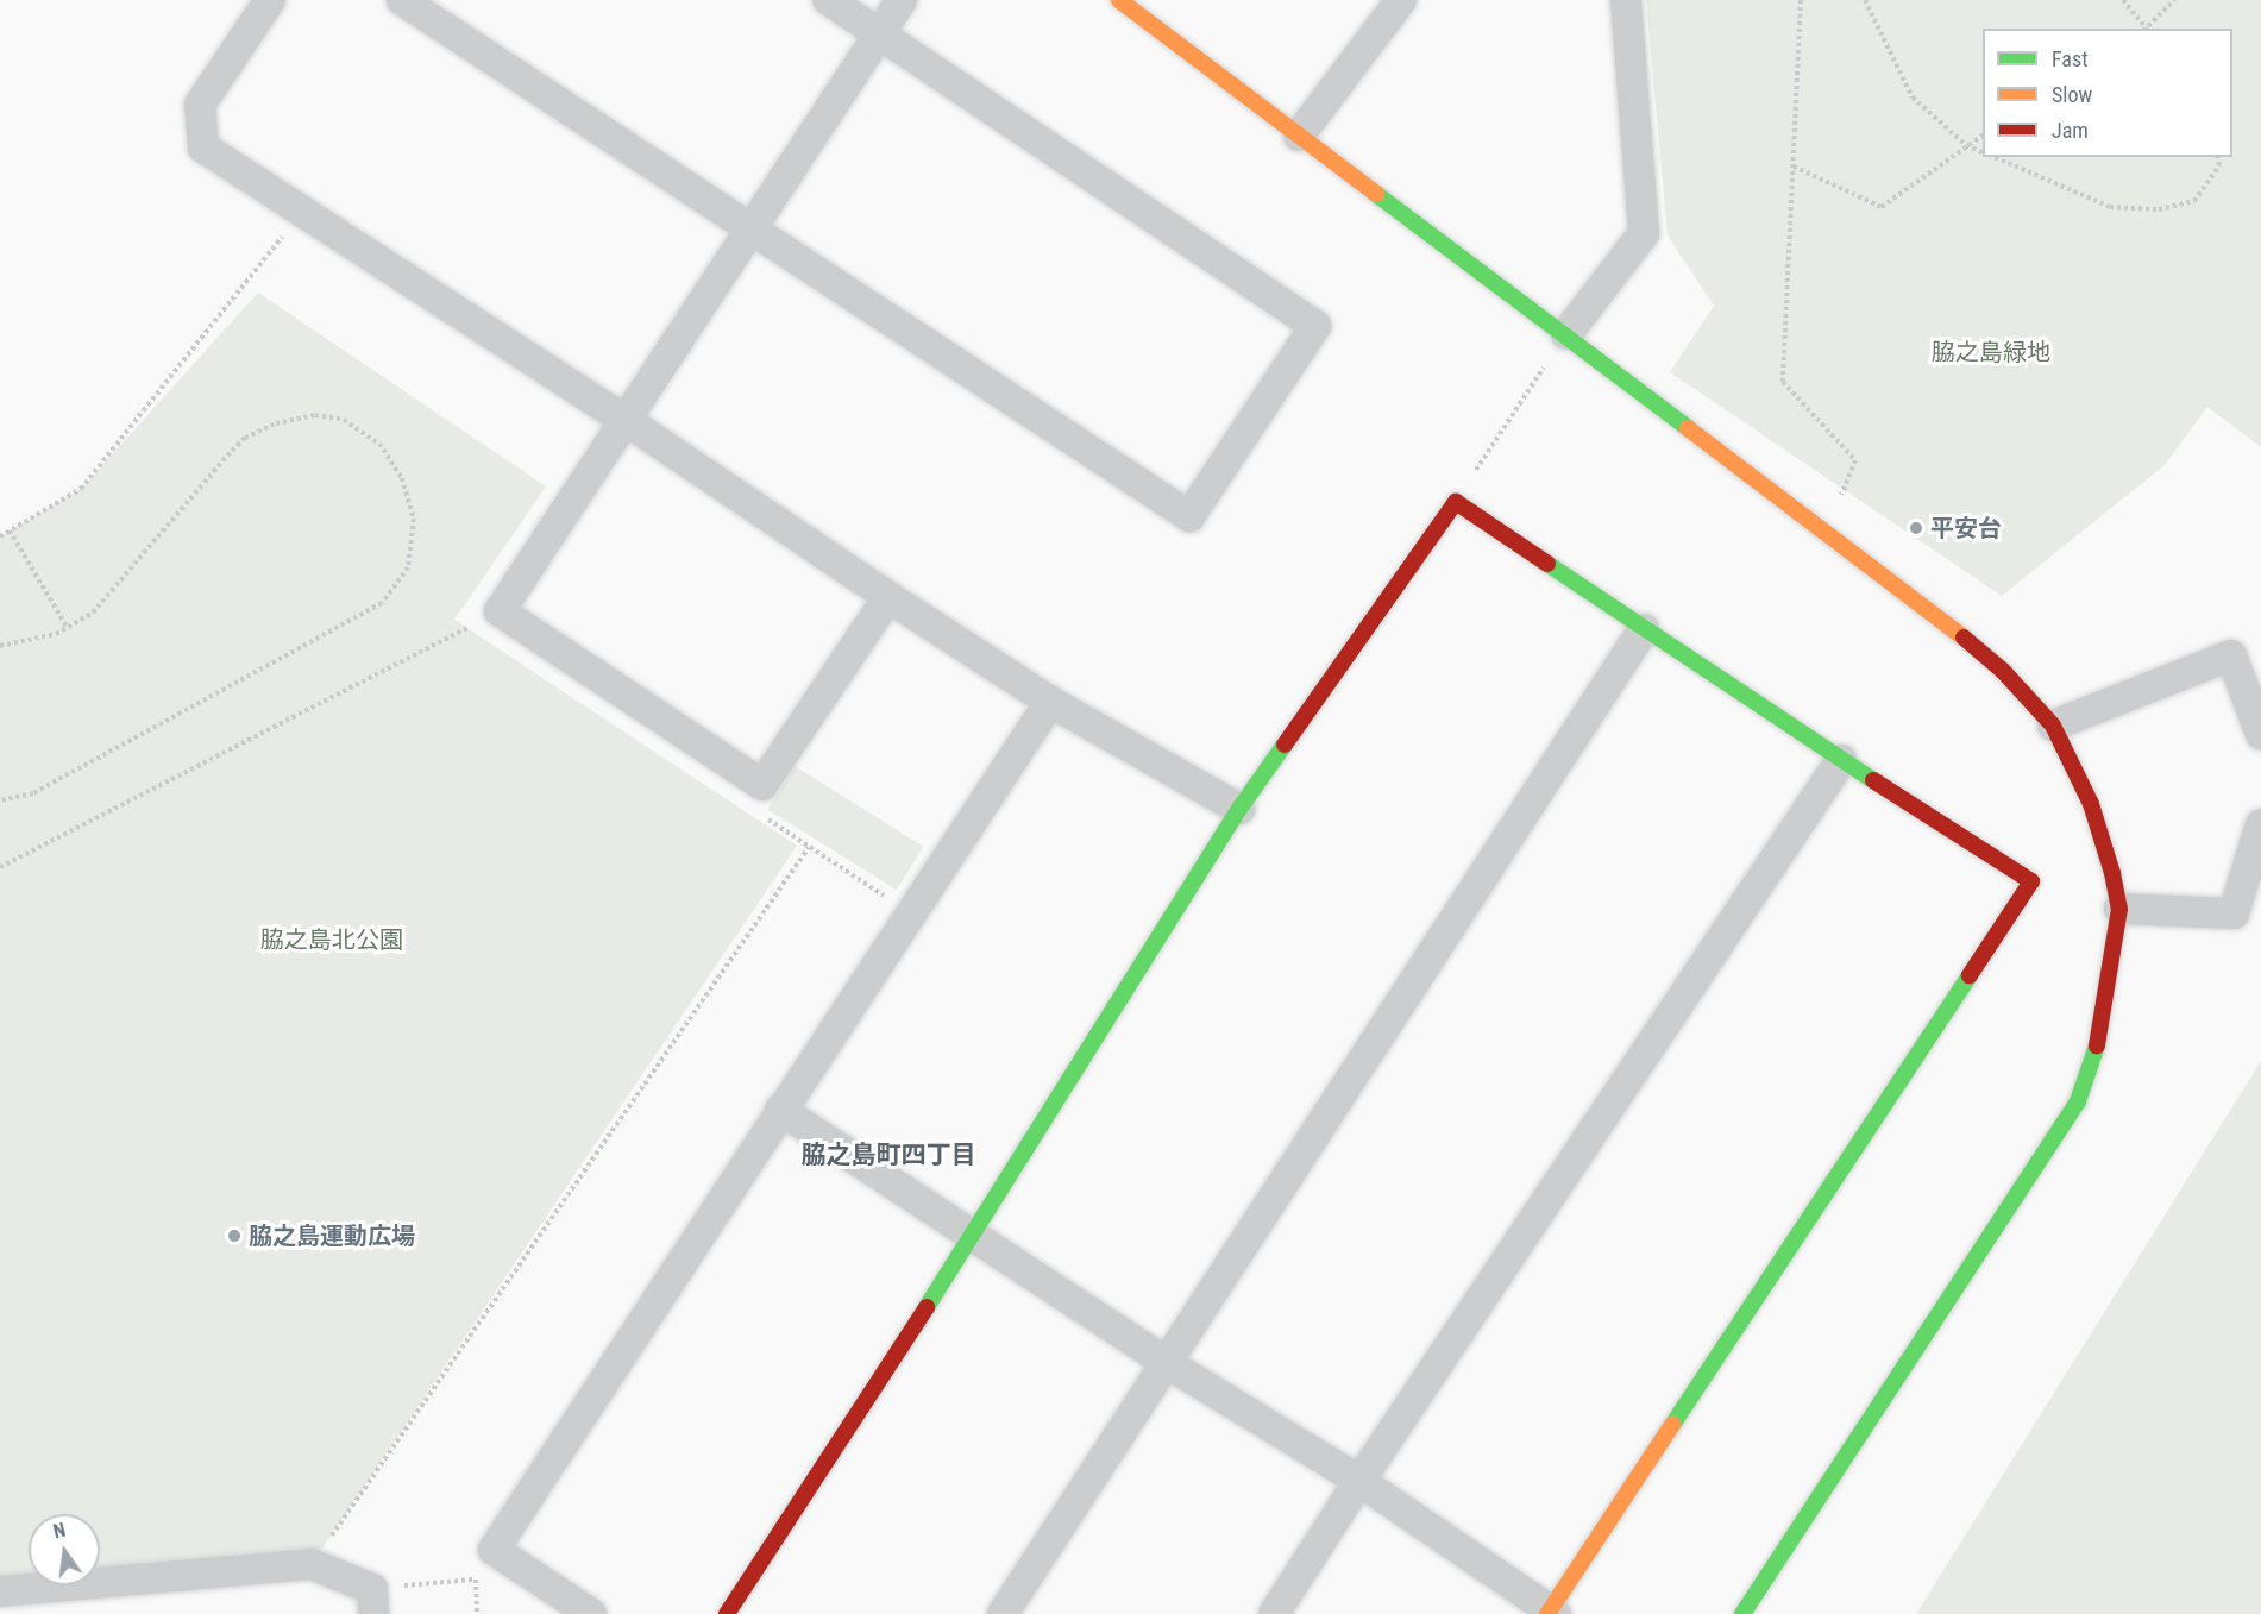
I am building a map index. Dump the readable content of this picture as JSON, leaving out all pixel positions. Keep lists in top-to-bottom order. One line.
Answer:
{"districts":["脇之島町四丁目"],"parks":["脇之島緑地","脇之島北公園"],"places":["平安台","脇之島運動広場"],"legend":["Fast","Slow","Jam"],"north":"top"}
